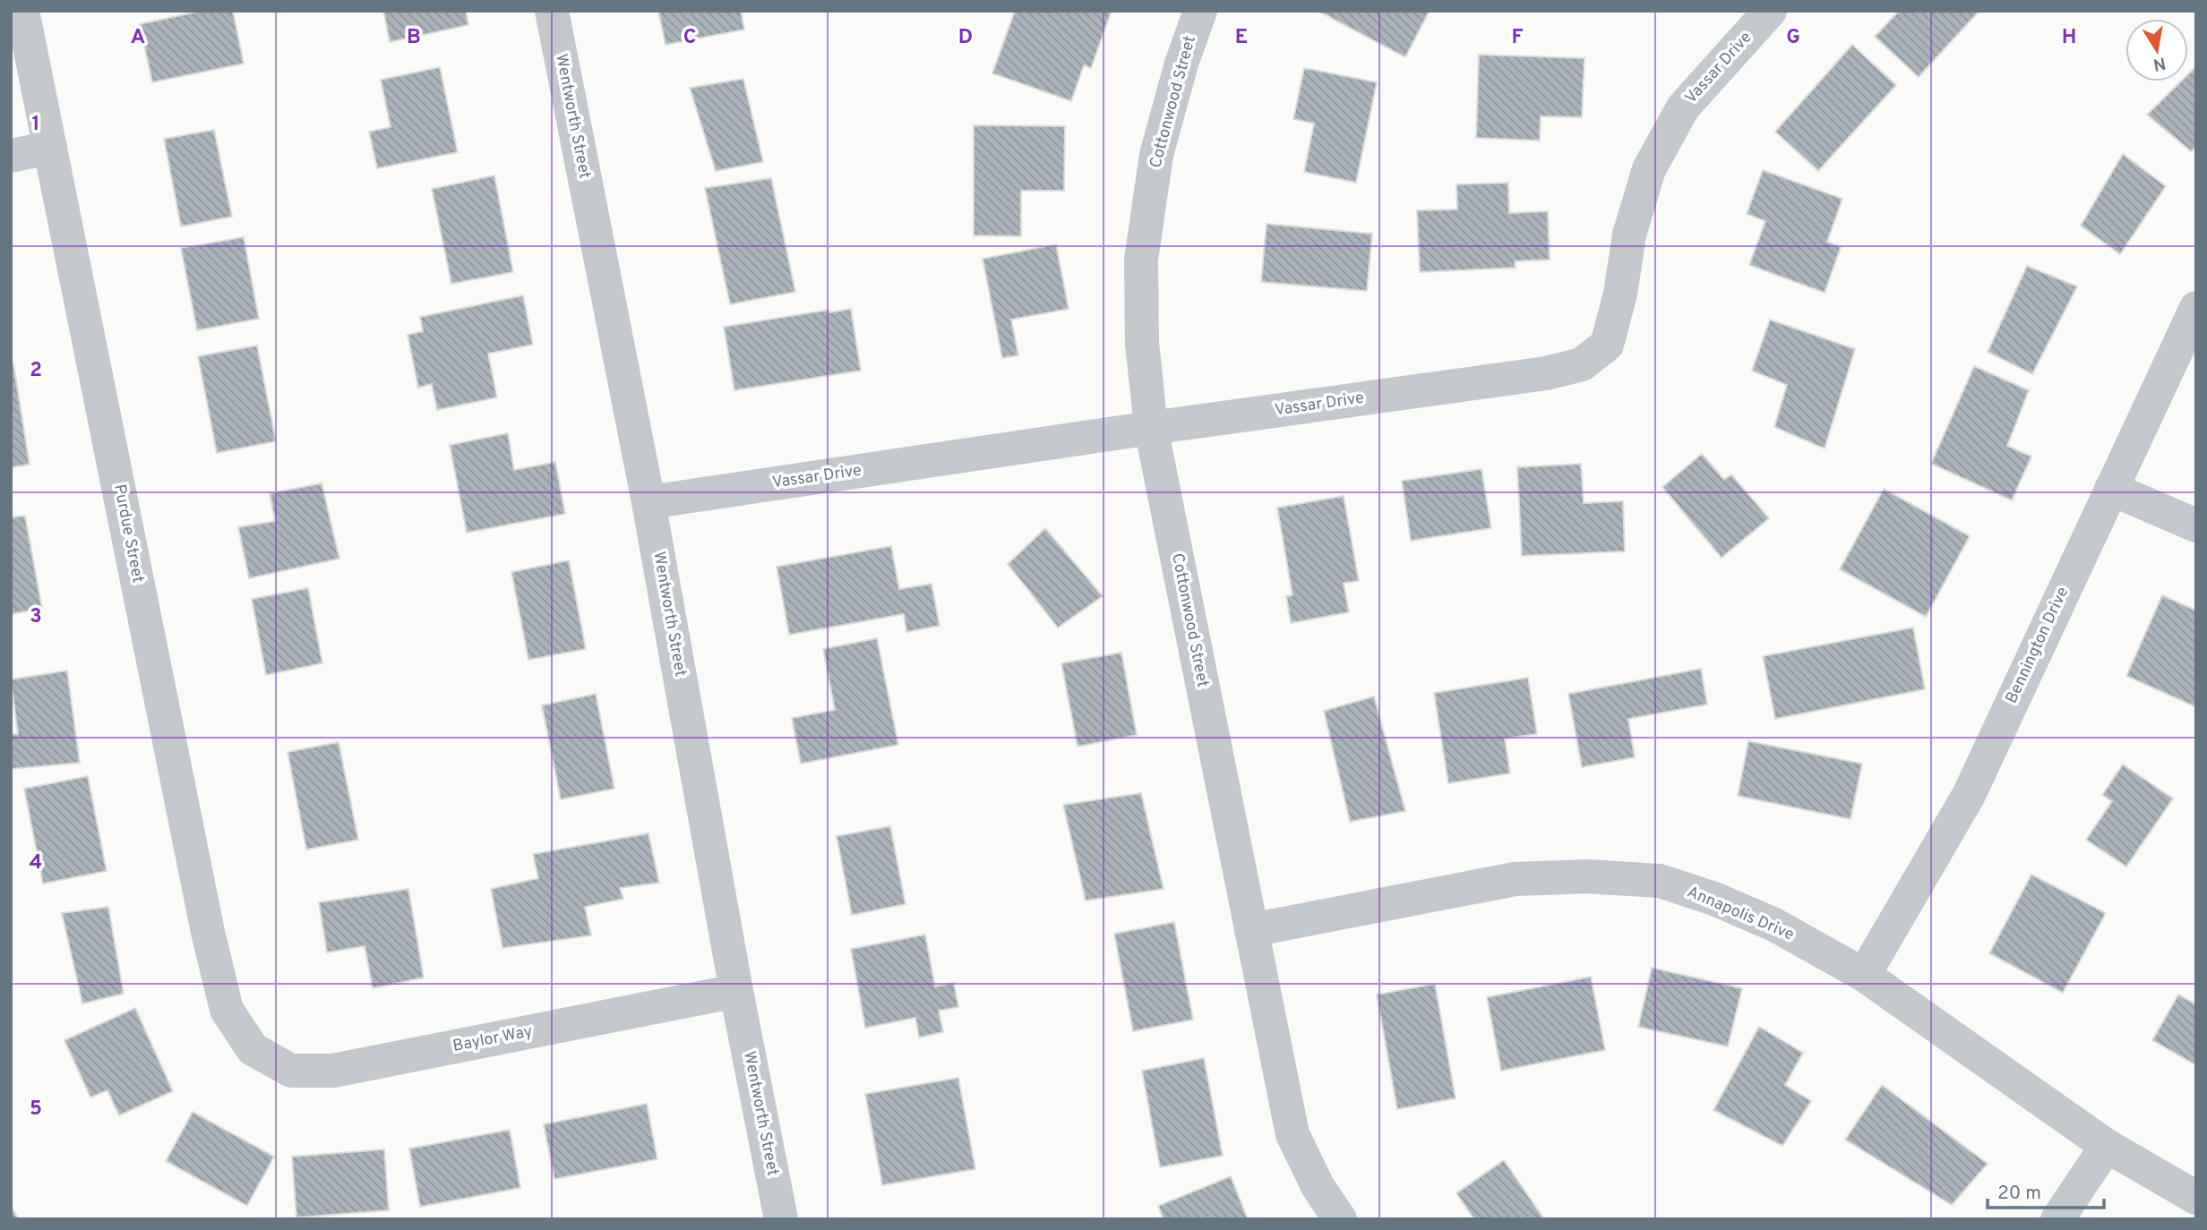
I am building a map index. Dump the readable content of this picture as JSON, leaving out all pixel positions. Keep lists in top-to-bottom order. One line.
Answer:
{"streets":{"street":["Vassar Drive","Cottonwood Street","Wentworth Street","Purdue Street","Bennington Drive","Annapolis Drive","Baylor Way"]},"crossings":[["Vassar Drive","Cottonwood Street"],["Vassar Drive","Wentworth Street"],["Cottonwood Street","Annapolis Drive"],["Wentworth Street","Baylor Way"],["Purdue Street","Baylor Way"],["Bennington Drive","Annapolis Drive"]],"scale_bar":"20 m","north":"bottom","grid":{"columns":["A","B","C","D","E","F","G","H"],"rows":["1","2","3","4","5"]}}
